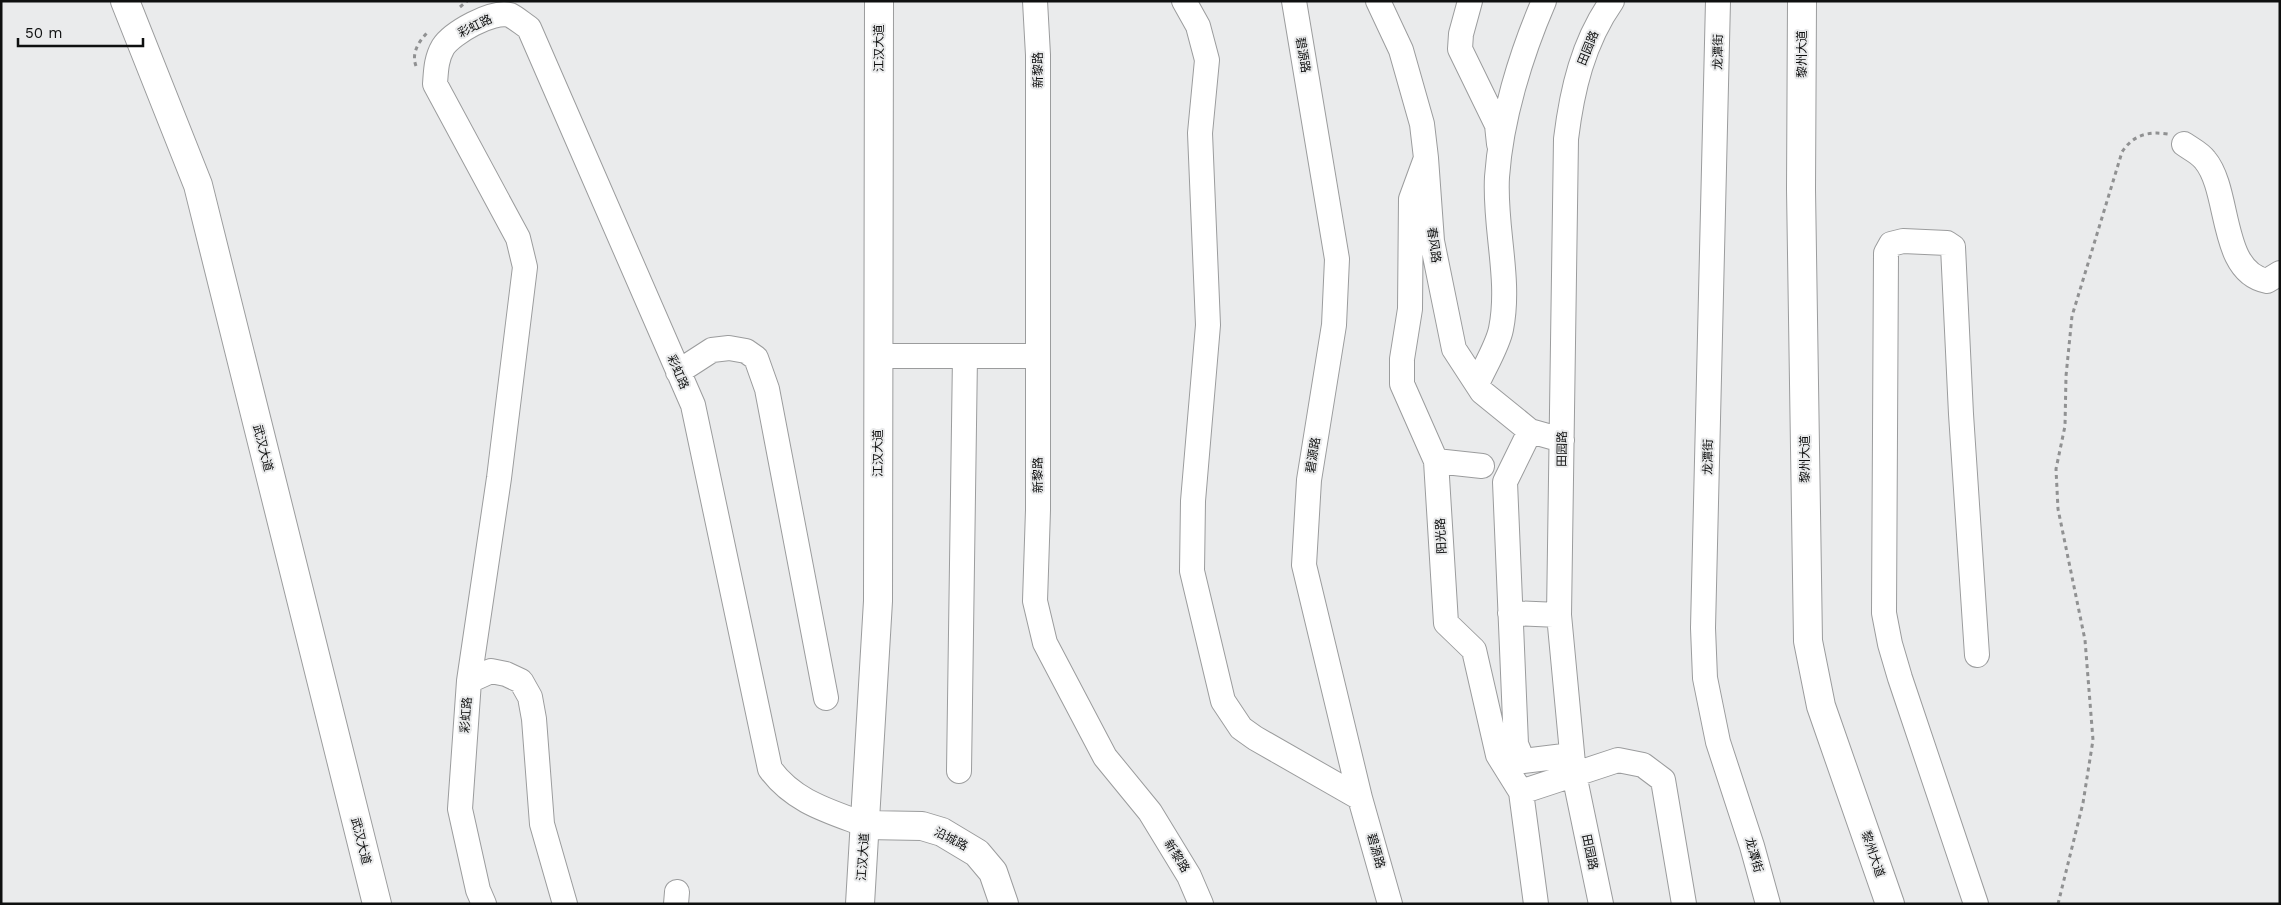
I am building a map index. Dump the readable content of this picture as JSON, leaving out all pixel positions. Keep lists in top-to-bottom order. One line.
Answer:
{"streets":{"main road":["江汉大道","黎州大道","武汉大道","沿城路"],"street":["彩虹路","田园路","龙潭街","碧源路","新黎路","春风路","阳光路"]},"crossings":[["彩虹路","江汉大道"],["彩虹路","沿城路"],["江汉大道","沿城路"],["田园路","春风路"],["春风路","阳光路"]],"scale_bar":"50 m"}
